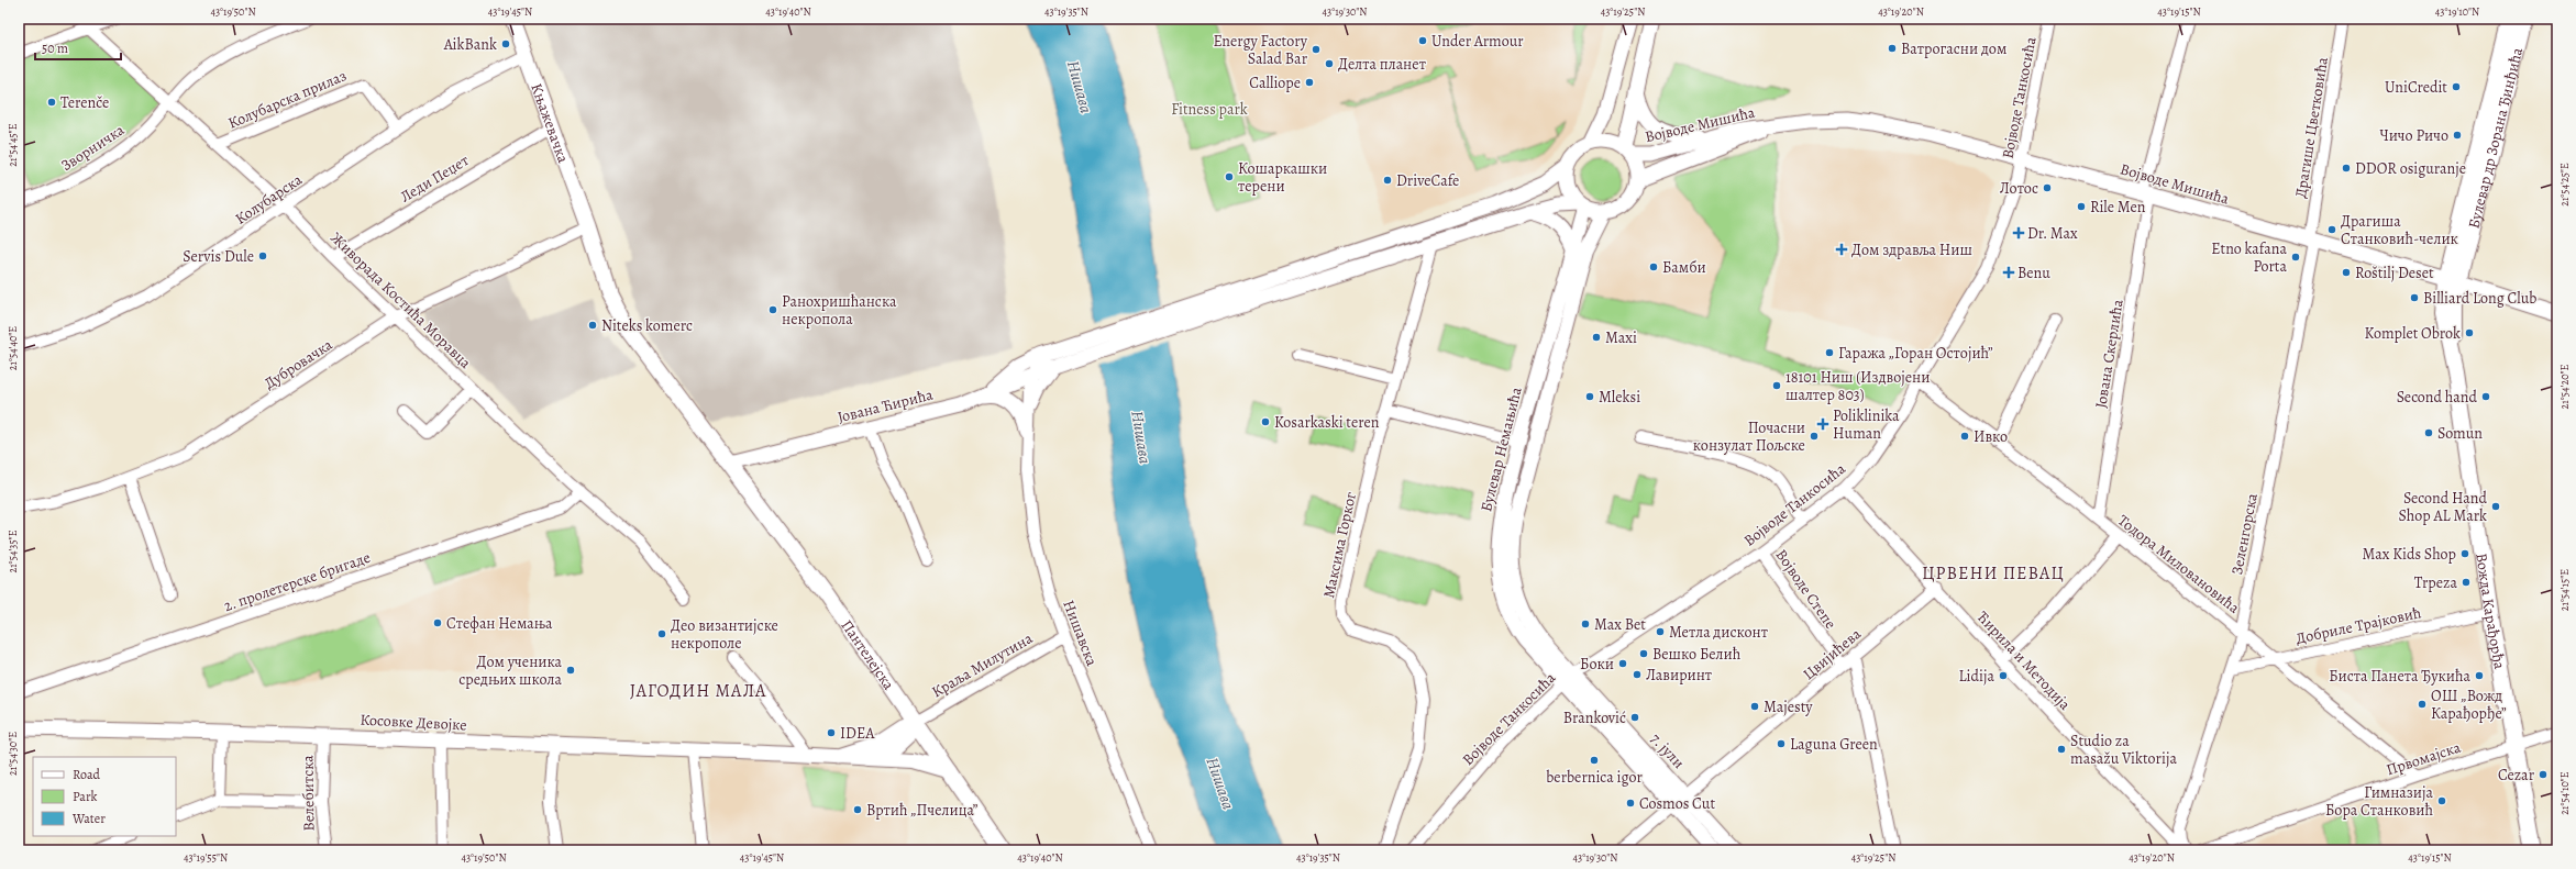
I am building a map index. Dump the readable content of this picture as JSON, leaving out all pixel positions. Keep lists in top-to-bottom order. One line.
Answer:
{"streets":{"main road":["Књажевачка","Булевар др Зорана Ђинђића","Вожда Карађорђа","Пантелејска"],"street":["Војводе Танкосића","Колубарска прилаз","Војводе Мишића","Драгише Цветковића","Зворничка","Леди Пеџет","Колубарска","Живорада Костића Моравца","Јована Скерлића","Дубровачка","Јована Ћирића","Булевар Немањића","Зеленгорска","Максима Горког","Тодора Миловановића","2. пролетерске бригаде","Војводе Степе","Добриле Трајковић","Нишавска","Цвијићева","Ћирила и Методија","Краља Милутина","Косовке Девојке","7. јули","Првомајска","Велебитска"]},"crossings":[["Војводе Танкосића","Војводе Мишића"],["Војводе Танкосића","Булевар Немањића"],["Војводе Танкосића","Тодора Миловановића"],["Војводе Танкосића","Војводе Степе"],["Војводе Танкосића","Ћирила и Методија"],["Војводе Танкосића","7. јули"],["Колубарска прилаз","Колубарска"],["Колубарска прилаз","Живорада Костића Моравца"],["Књажевачка","Леди Пеџет"],["Књажевачка","Колубарска"],["Књажевачка","Дубровачка"],["Књажевачка","Пантелејска"],["Војводе Мишића","Драгише Цветковића"],["Војводе Мишића","Булевар др Зорана Ђинђића"],["Војводе Мишића","Јована Скерлића"],["Војводе Мишића","Булевар Немањића"],["Војводе Мишића","Зеленгорска"],["Војводе Мишића","Вожда Карађорђа"],["Драгише Цветковића","Зеленгорска"],["Булевар др Зорана Ђинђића","Вожда Карађорђа"],["Зворничка","Живорада Костића Моравца"],["Леди Пеџет","Живорада Костића Моравца"],["Колубарска","Живорада Костића Моравца"],["Живорада Костића Моравца","Дубровачка"],["Живорада Костића Моравца","2. пролетерске бригаде"],["Јована Скерлића","Тодора Миловановића"],["Дубровачка","Пантелејска"],["Јована Ћирића","Нишавска"],["Јована Ћирића","Пантелејска"],["Булевар Немањића","7. јули"],["Зеленгорска","Тодора Миловановића"],["Зеленгорска","Добриле Трајковић"],["Зеленгорска","Ћирила и Методија"],["Тодора Миловановића","Добриле Трајковић"],["Тодора Миловановића","Првомајска"],["Војводе Степе","Цвијићева"],["Вожда Карађорђа","Добриле Трајковић"],["Вожда Карађорђа","Првомајска"],["Нишавска","Краља Милутина"],["Цвијићева","Ћирила и Методија"],["Цвијићева","7. јули"],["Пантелејска","Краља Милутина"],["Пантелејска","Косовке Девојке"],["Краља Милутина","Косовке Девојке"],["Косовке Девојке","Велебитска"]],"districts":["ЦРВЕНИ ПЕВАЦ","ЈАГОДИН МАЛА"],"water":["Нишава"],"parks":["Fitness park"],"places":{"other":["Under Armour","AikBank","Ватрогасни дом","Energy Factory Salad Bar","Делта планет","Calliope","UniCredit","Terenče","Чичо Ричо","DDOR osiguranje","Кошаркашки терени","DriveCafe","Лотос","Rile Men","Драгиша Станковић-челик","Servis Dule","Etno kafana Porta","Бамби","Roštilj Deset","Billiard Long Club","Ранохришћанска некропола","Niteks komerc","Komplet Obrok","Maxi","Гаража „Горан Остојић”","18101 Ниш (Издвојени шалтер 803)","Mleksi","Second hand","Kosarkaski teren","Somun","Почасни конзулат Пољске","Ивко","Second Hand Shop AL Mark","Max Kids Shop","Trpeza","Стефан Немања","Max Bet","Метла дисконт","Део византијске некрополе","Вешко Белић","Боки","Дом ученика средњих школа","Лавиринт","Lidija","Биста Панета Ђукића","ОШ „Вожд Карађорђе”","Majesty","Branković","IDEA","Laguna Green","Studio za masažu Viktorija","berbernica igor","Cezar","Гимназија Бора Станковић","Cosmos Cut","Вртић „Пчелица”"],"health":["Dr. Max","Дом здравља Ниш","Benu","Poliklinika Human"]},"legend":["Road","Park","Water"],"scale_bar":"50 m","coordinates":["43°19'50\"N","43°19'45\"N","43°19'40\"N","43°19'35\"N","43°19'30\"N","43°19'25\"N","43°19'20\"N","43°19'15\"N","43°19'10\"N","21°54'45\"E","21°54'25\"E","21°54'40\"E","21°54'20\"E","21°54'35\"E","21°54'15\"E","21°54'30\"E","21°54'10\"E","43°19'55\"N"]}
